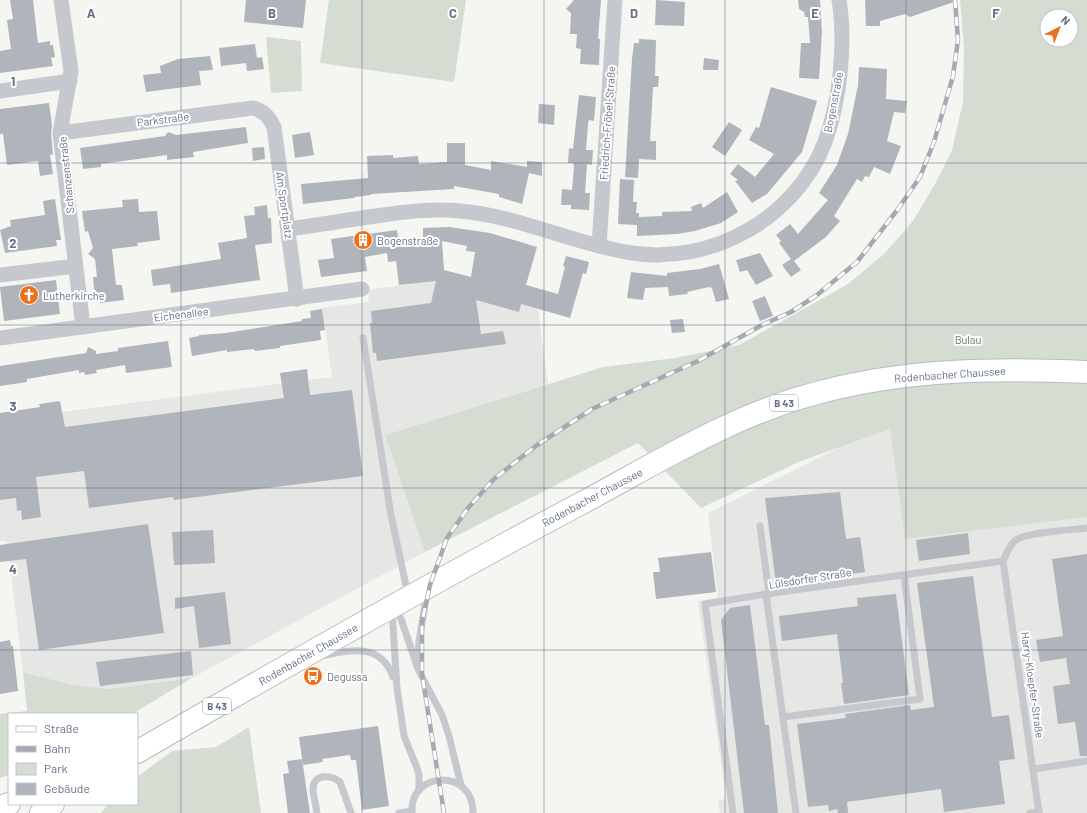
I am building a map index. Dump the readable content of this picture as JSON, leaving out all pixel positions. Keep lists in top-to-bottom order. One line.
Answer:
{"streets":{"main road":["Rodenbacher Chaussee","B 43"],"street":["Bogenstraße","Parkstraße","Friedrich-Fröbel-Straße","Schanzenstraße","Am Sportplatz","Eichenallee"],"lane":["Lülsdorfer Straße","Harry-Kloepfer-Straße"]},"crossings":[["Bogenstraße","Friedrich-Fröbel-Straße"],["Bogenstraße","Am Sportplatz"],["Parkstraße","Schanzenstraße"],["Parkstraße","Am Sportplatz"],["Schanzenstraße","Eichenallee"],["Am Sportplatz","Eichenallee"],["Lülsdorfer Straße","Harry-Kloepfer-Straße"]],"parks":["Bulau"],"places":{"building":["Bogenstraße"],"church":["Lutherkirche"],"bus stop":["Degussa"]},"legend":["Straße","Bahn","Park","Gebäude"],"north":"top right","grid":{"columns":["A","B","C","D","E","F"],"rows":["1","2","3","4"]}}
